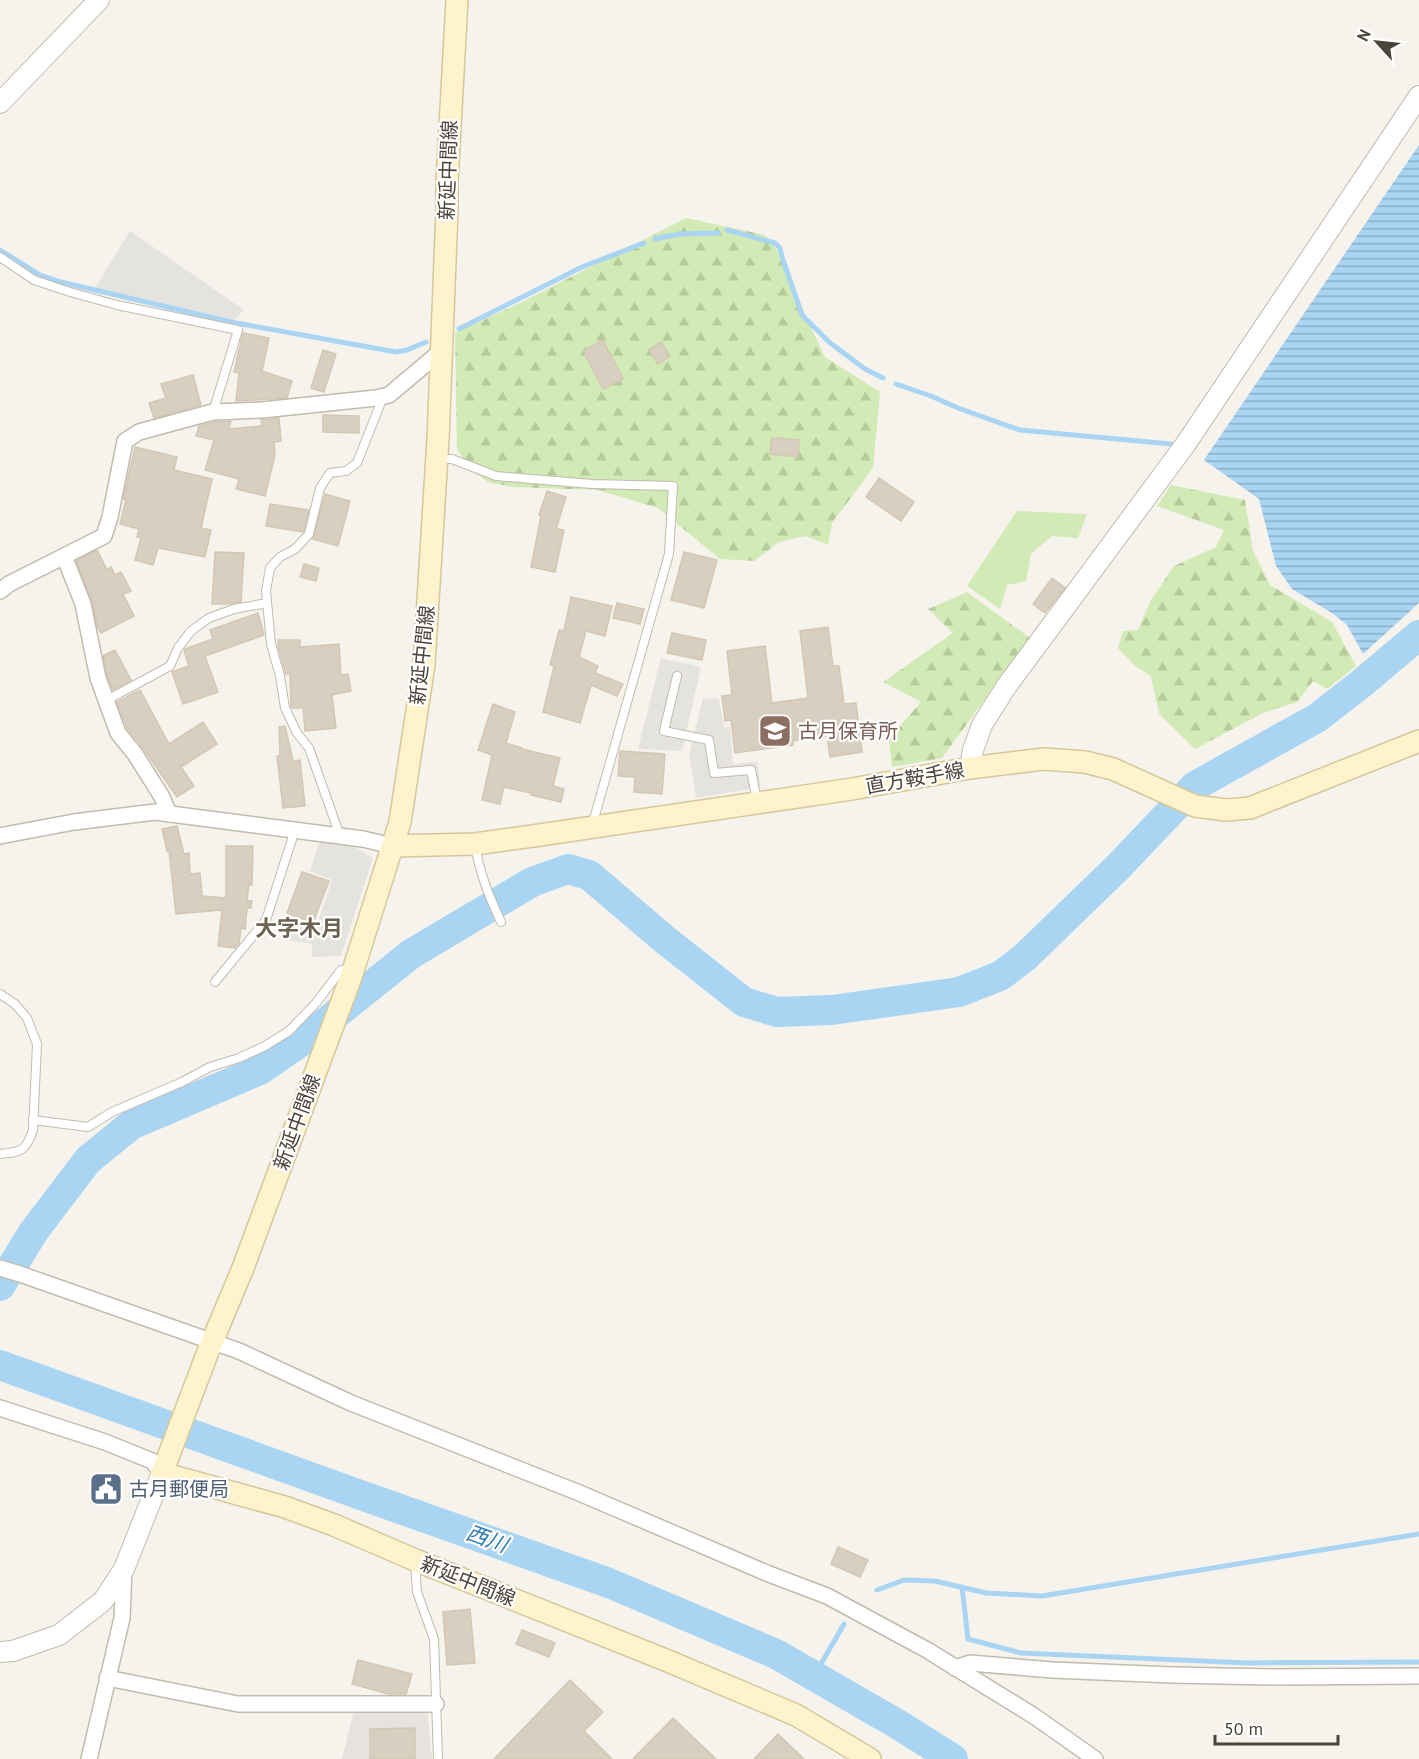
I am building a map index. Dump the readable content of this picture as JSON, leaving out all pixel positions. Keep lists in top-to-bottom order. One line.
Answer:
{"streets":{"main road":["新延中間線","直方鞍手線"]},"crossings":[["新延中間線","直方鞍手線"]],"districts":["大字木月"],"water":["西川"],"places":{"school or university":["古月保育所"],"public building":["古月郵便局"]},"scale_bar":"50 m","north":"top left"}
